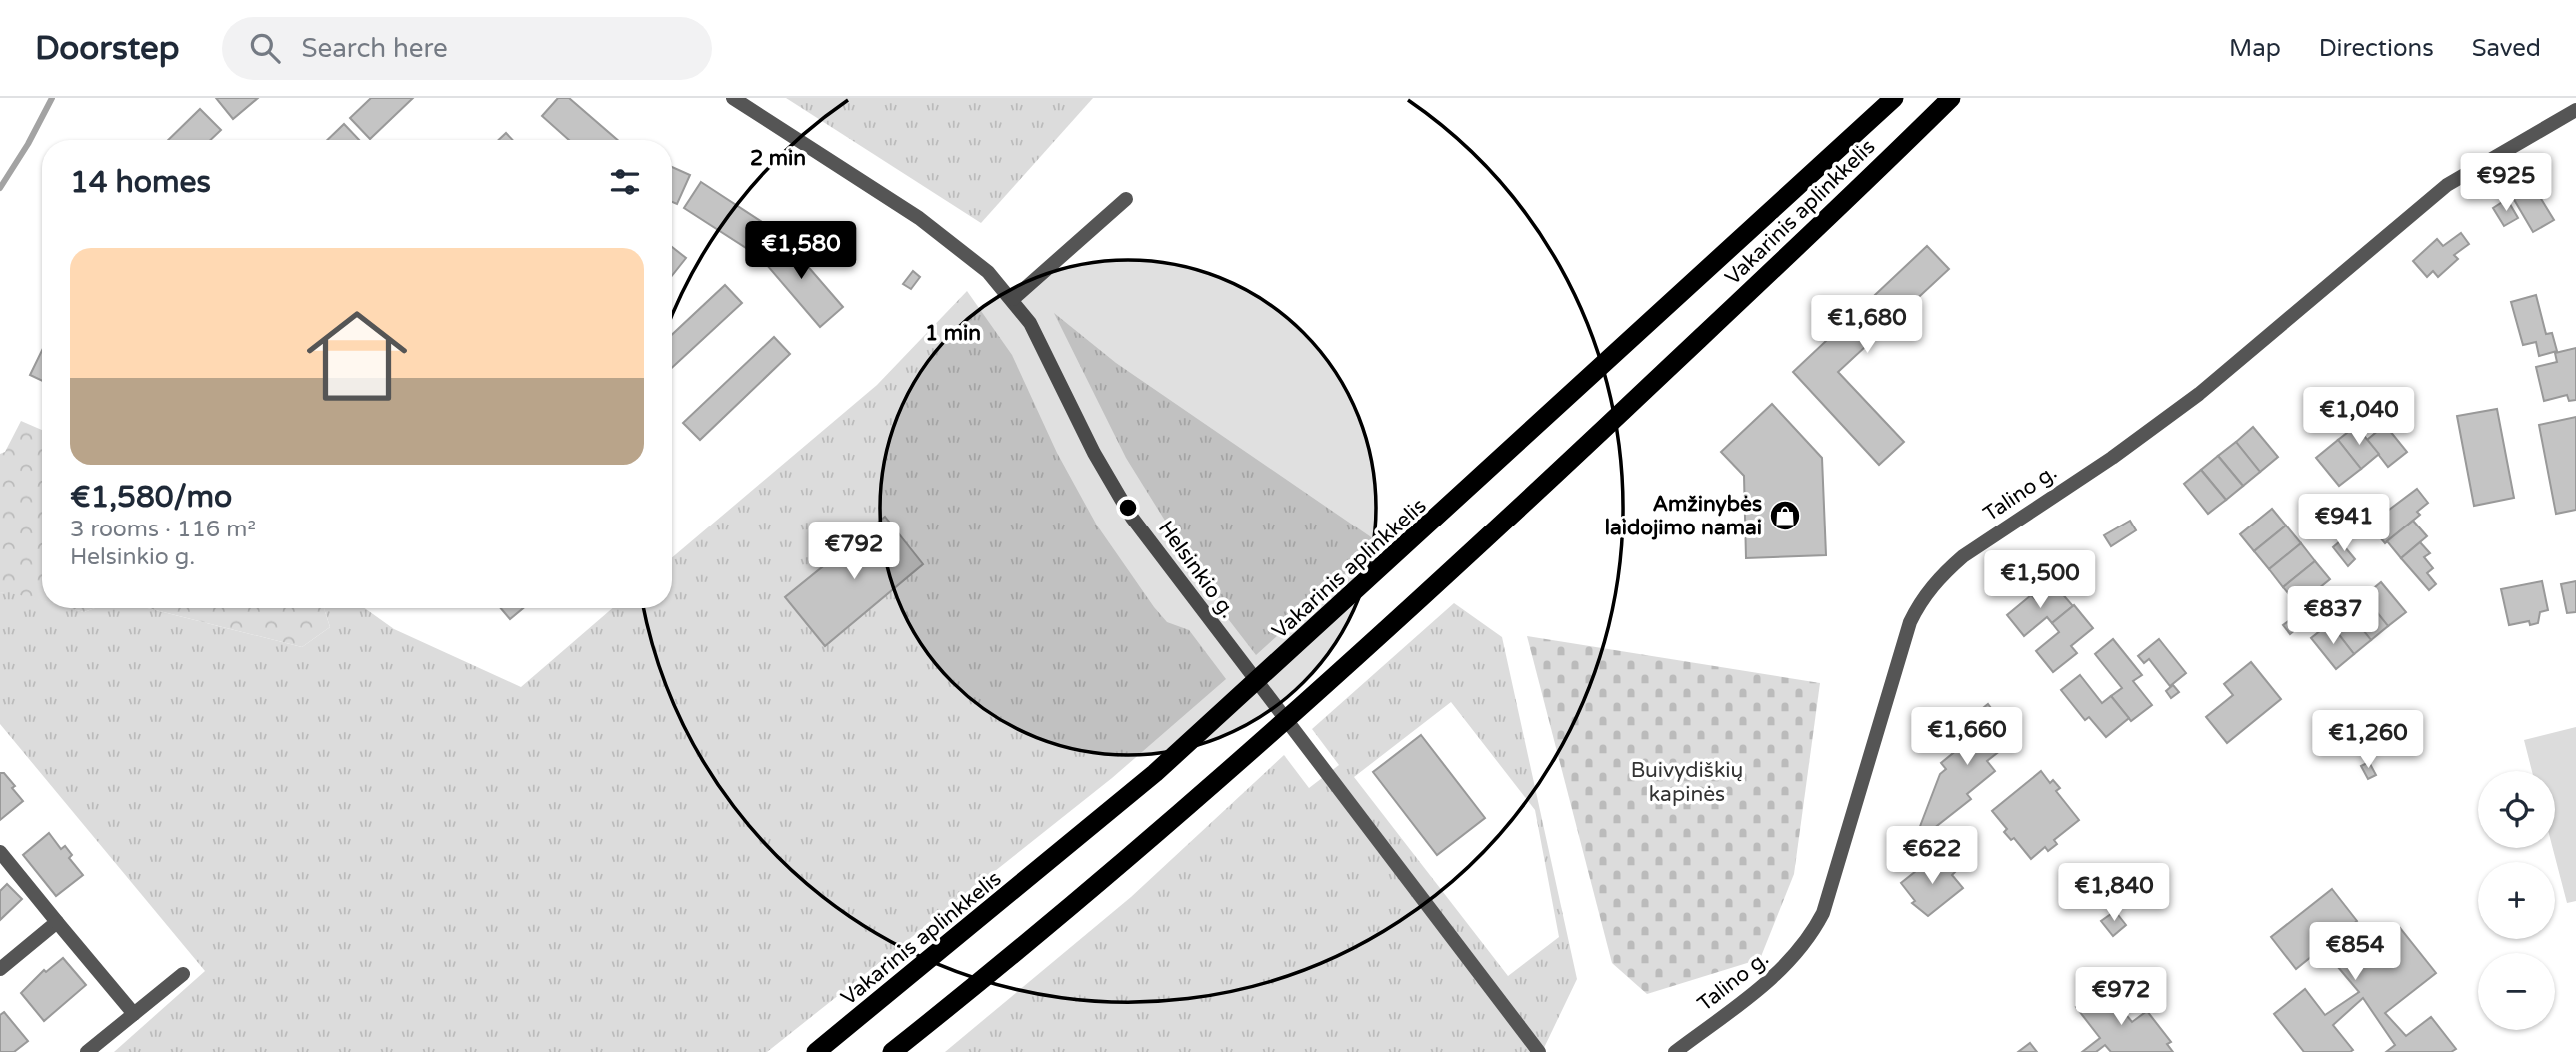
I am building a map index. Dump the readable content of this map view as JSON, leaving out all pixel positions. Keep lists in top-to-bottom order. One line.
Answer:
{"streets":{"highway":["Vakarinis aplinkkelis"],"street":["Talino g.","Helsinkio g."]},"parks":["Buivydiškių kapinės"],"places":{"shop":["Amžinybės laidojimo namai"]},"page":{"header":"Doorstep","search":"Search here","nav":["Map","Directions","Saved"],"heading":"14 homes","price":["€925","€1,580","€1,680","€1,040","€941","€792","€1,500","€837","€1,660","€1,260","€622","€1,840","€854","€972"],"list":[{"name":"€1,580/mo","note":"3 rooms · 116 m² · Helsinkio g."}],"map_buttons":["+","−"]},"rings":["2 min","1 min"]}
